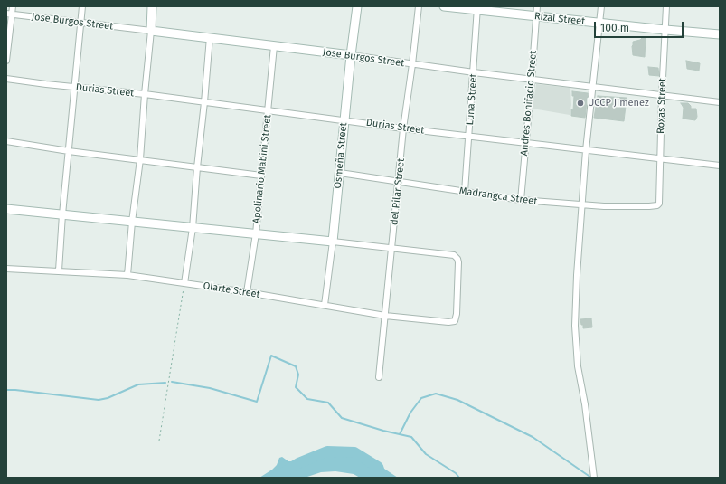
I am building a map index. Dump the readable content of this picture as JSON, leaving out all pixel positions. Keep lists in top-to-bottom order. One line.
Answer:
{"streets":{"street":["Rizal Street","Jose Burgos Street","Durias Street","Luna Street","Andres Bonifacio Street","Roxas Street","Osmeña Street","Apolinario Mabini Street","del Pilar Street","Madrangca Street","Olarte Street"]},"crossings":[["Rizal Street","Luna Street"],["Rizal Street","Andres Bonifacio Street"],["Rizal Street","Roxas Street"],["Jose Burgos Street","Luna Street"],["Jose Burgos Street","Andres Bonifacio Street"],["Jose Burgos Street","Roxas Street"],["Jose Burgos Street","Osmeña Street"],["Jose Burgos Street","Apolinario Mabini Street"],["Jose Burgos Street","del Pilar Street"],["Durias Street","Luna Street"],["Durias Street","Andres Bonifacio Street"],["Durias Street","Roxas Street"],["Durias Street","Osmeña Street"],["Durias Street","Apolinario Mabini Street"],["Durias Street","del Pilar Street"],["Luna Street","Madrangca Street"],["Andres Bonifacio Street","Madrangca Street"],["Roxas Street","Madrangca Street"],["Osmeña Street","Madrangca Street"],["Osmeña Street","Olarte Street"],["Apolinario Mabini Street","Olarte Street"],["del Pilar Street","Madrangca Street"],["del Pilar Street","Olarte Street"]],"places":["UCCP Jimenez"],"scale_bar":"100 m"}
